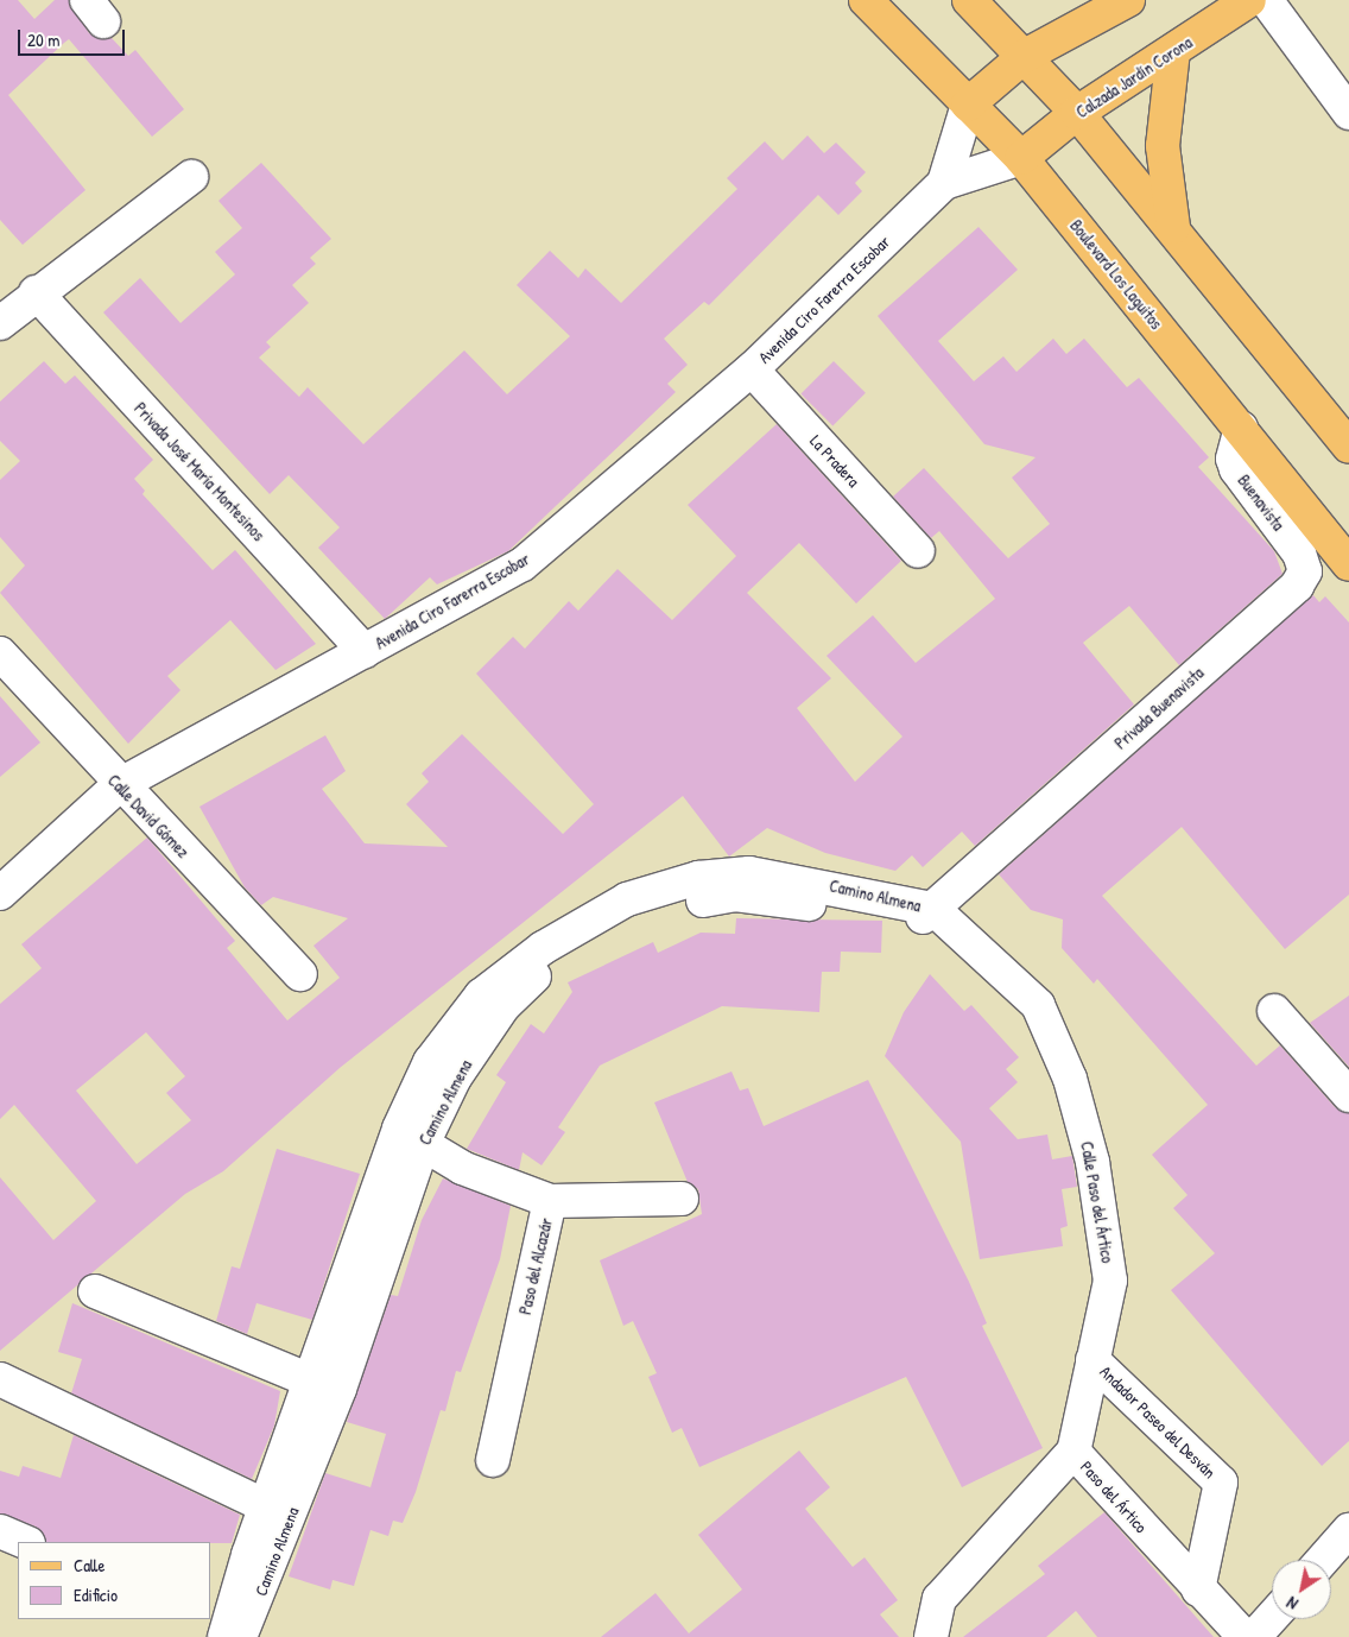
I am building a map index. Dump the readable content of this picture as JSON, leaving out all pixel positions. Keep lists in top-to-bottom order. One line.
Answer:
{"streets":{"main road":["Calzada Jardín Corona","Boulevard Los Laguitos"],"street":["Avenida Ciro Farerra Escobar","La Pradera","Privada José María Montesinos","Buenavista","Privada Buenavista","Calle David Gómez","Camino Almena","Calle Paso del Ártico","Paso del Alcazár","Andador Paseo del Desván","Paso del Ártico"]},"crossings":[["Calzada Jardín Corona","Boulevard Los Laguitos"],["Calzada Jardín Corona","Avenida Ciro Farerra Escobar"],["Boulevard Los Laguitos","Avenida Ciro Farerra Escobar"],["Boulevard Los Laguitos","Buenavista"],["Avenida Ciro Farerra Escobar","La Pradera"],["Avenida Ciro Farerra Escobar","Privada José María Montesinos"],["Avenida Ciro Farerra Escobar","Calle David Gómez"],["Buenavista","Privada Buenavista"],["Privada Buenavista","Camino Almena"],["Privada Buenavista","Calle Paso del Ártico"],["Camino Almena","Calle Paso del Ártico"],["Calle Paso del Ártico","Andador Paseo del Desván"],["Calle Paso del Ártico","Paso del Ártico"],["Andador Paseo del Desván","Paso del Ártico"]],"legend":["Calle","Edificio"],"scale_bar":"20 m","north":"bottom left"}
